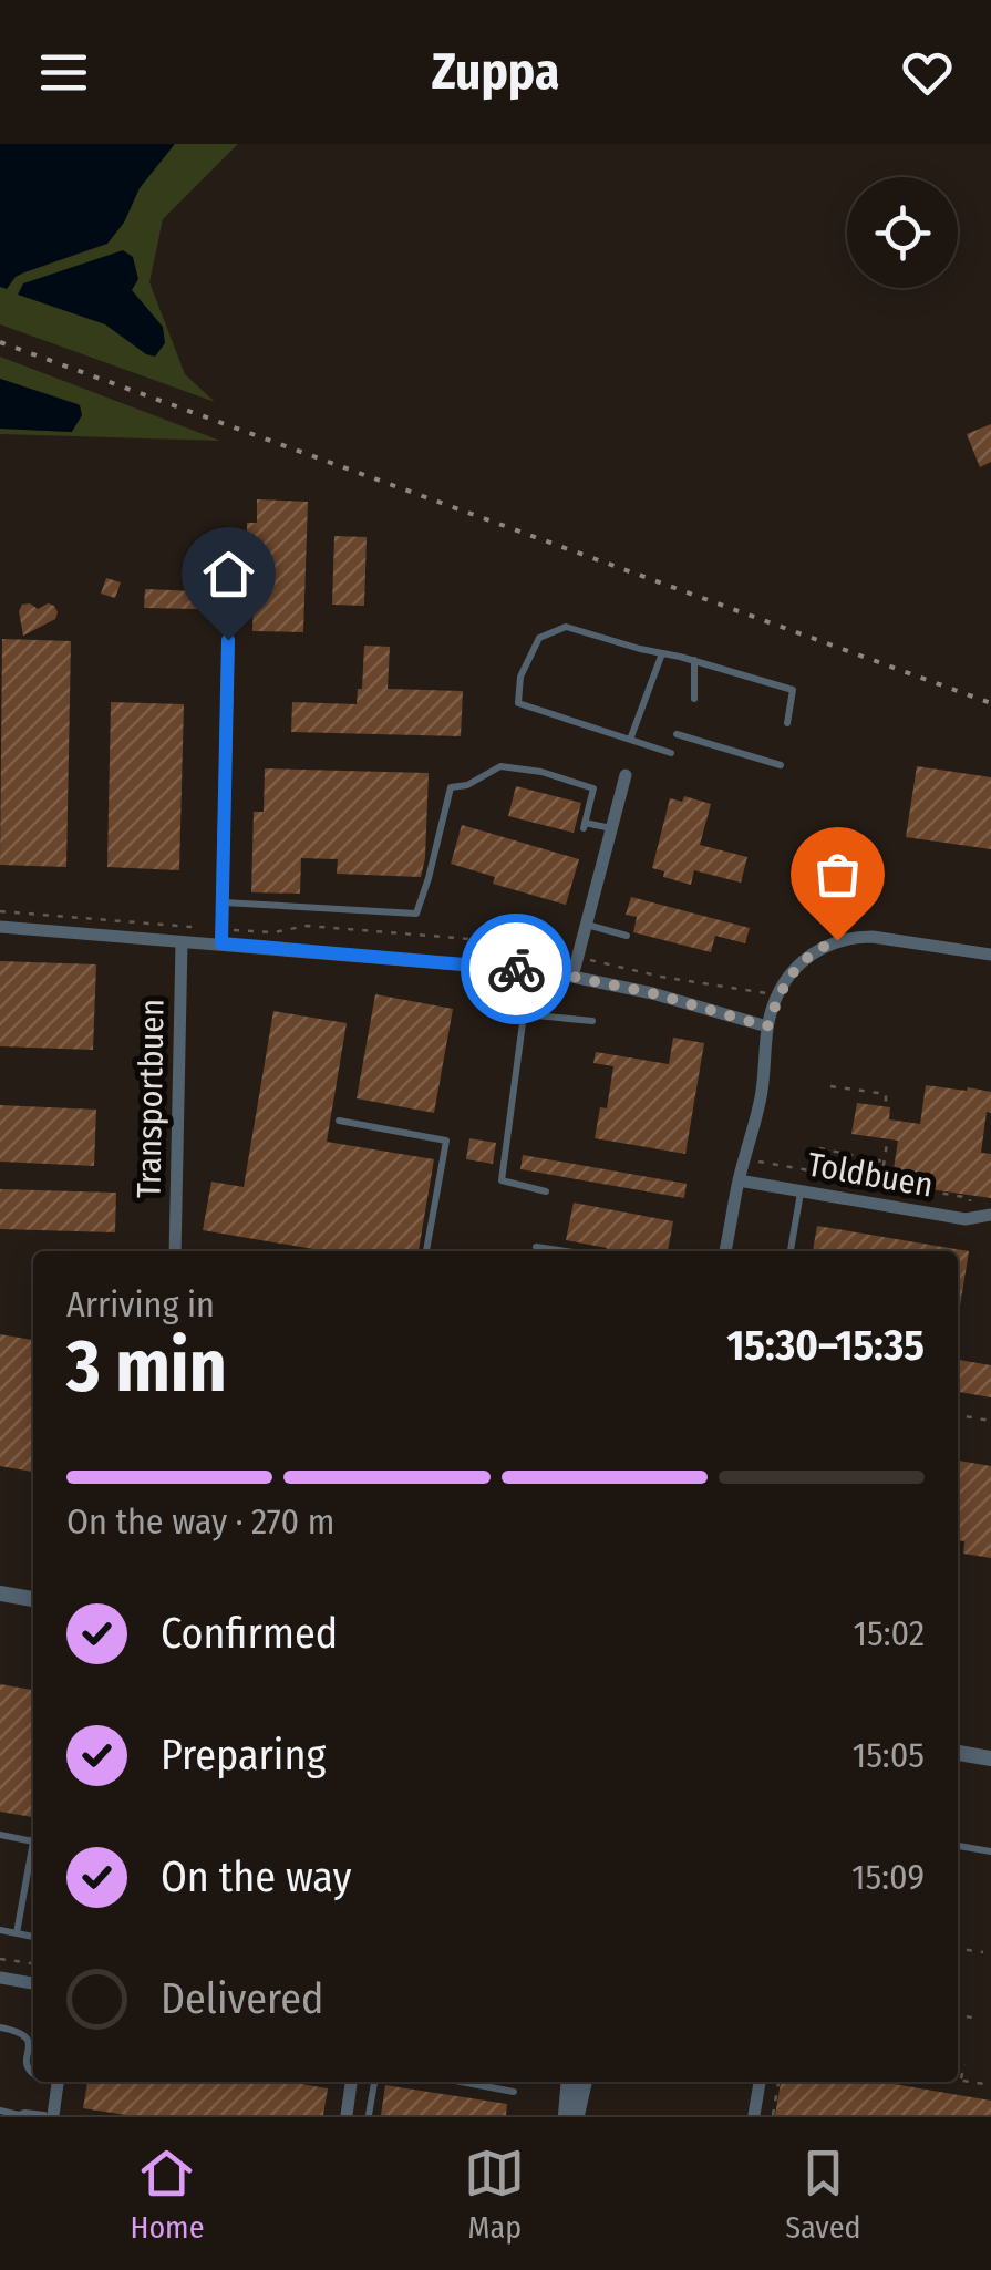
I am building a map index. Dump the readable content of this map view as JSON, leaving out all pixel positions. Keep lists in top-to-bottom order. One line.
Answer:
{"streets":{"street":["Transportbuen","Toldbuen"]},"page":{"header":"Zuppa","heading":["3 min","Arriving in","15:30–15:35"],"bar":"On the way · 270 m","list":[["Confirmed","15:02"],["Preparing","15:05"],["On the way","15:09"],"Delivered"],"tabs":["Home","Map","Saved"]}}
